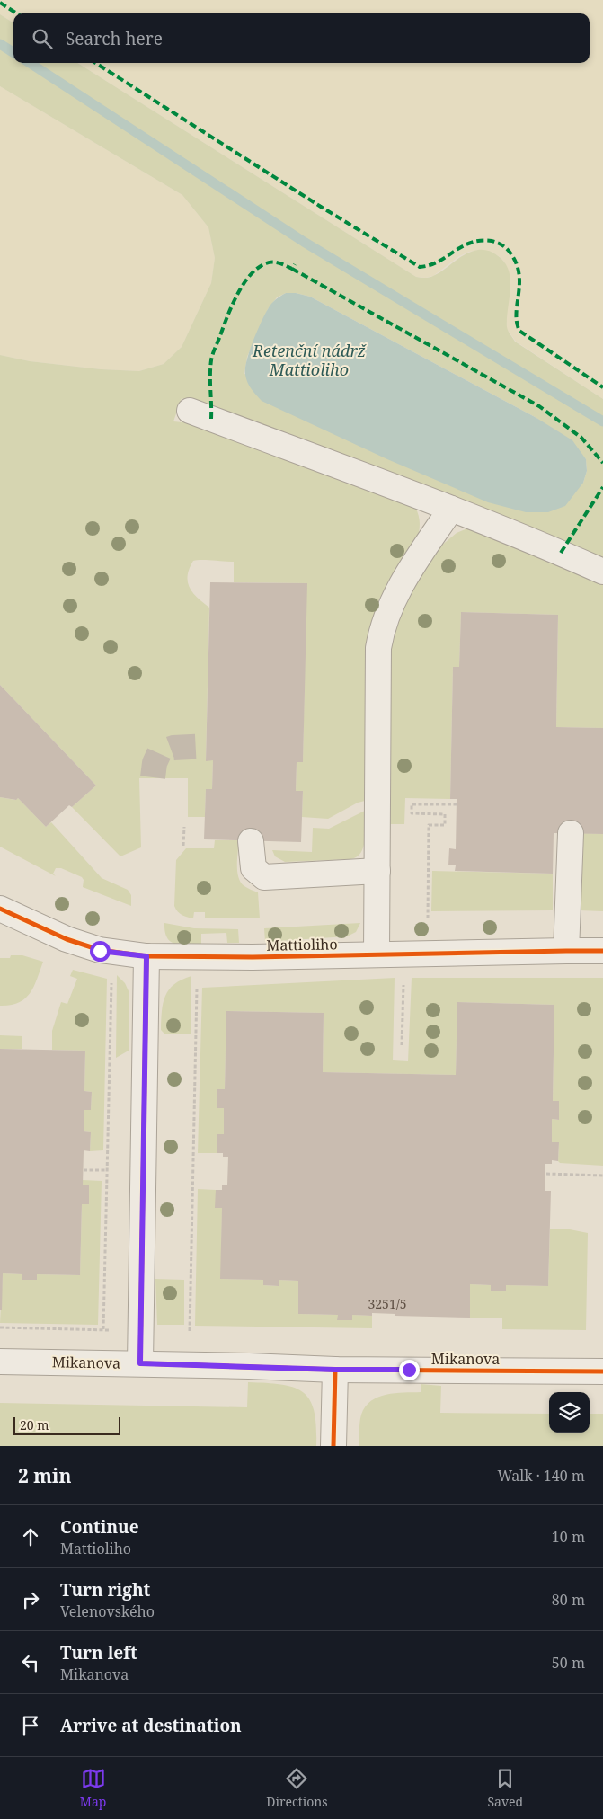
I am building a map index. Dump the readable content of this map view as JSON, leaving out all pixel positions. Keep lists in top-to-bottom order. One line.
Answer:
{"streets":{"street":["Mattioliho","Mikanova"]},"water":["Retenční nádrž Mattioliho"],"house_numbers":["3251/5"],"scale_bar":"20 m","page":{"search":"Search here","scale":"20 m","heading":["2 min","Walk · 140 m"],"list":[["Continue","Mattioliho","10 m"],["Turn right","Velenovského","80 m"],["Turn left","Mikanova","50 m"],"Arrive at destination"],"nav":["Map","Directions","Saved"]}}
